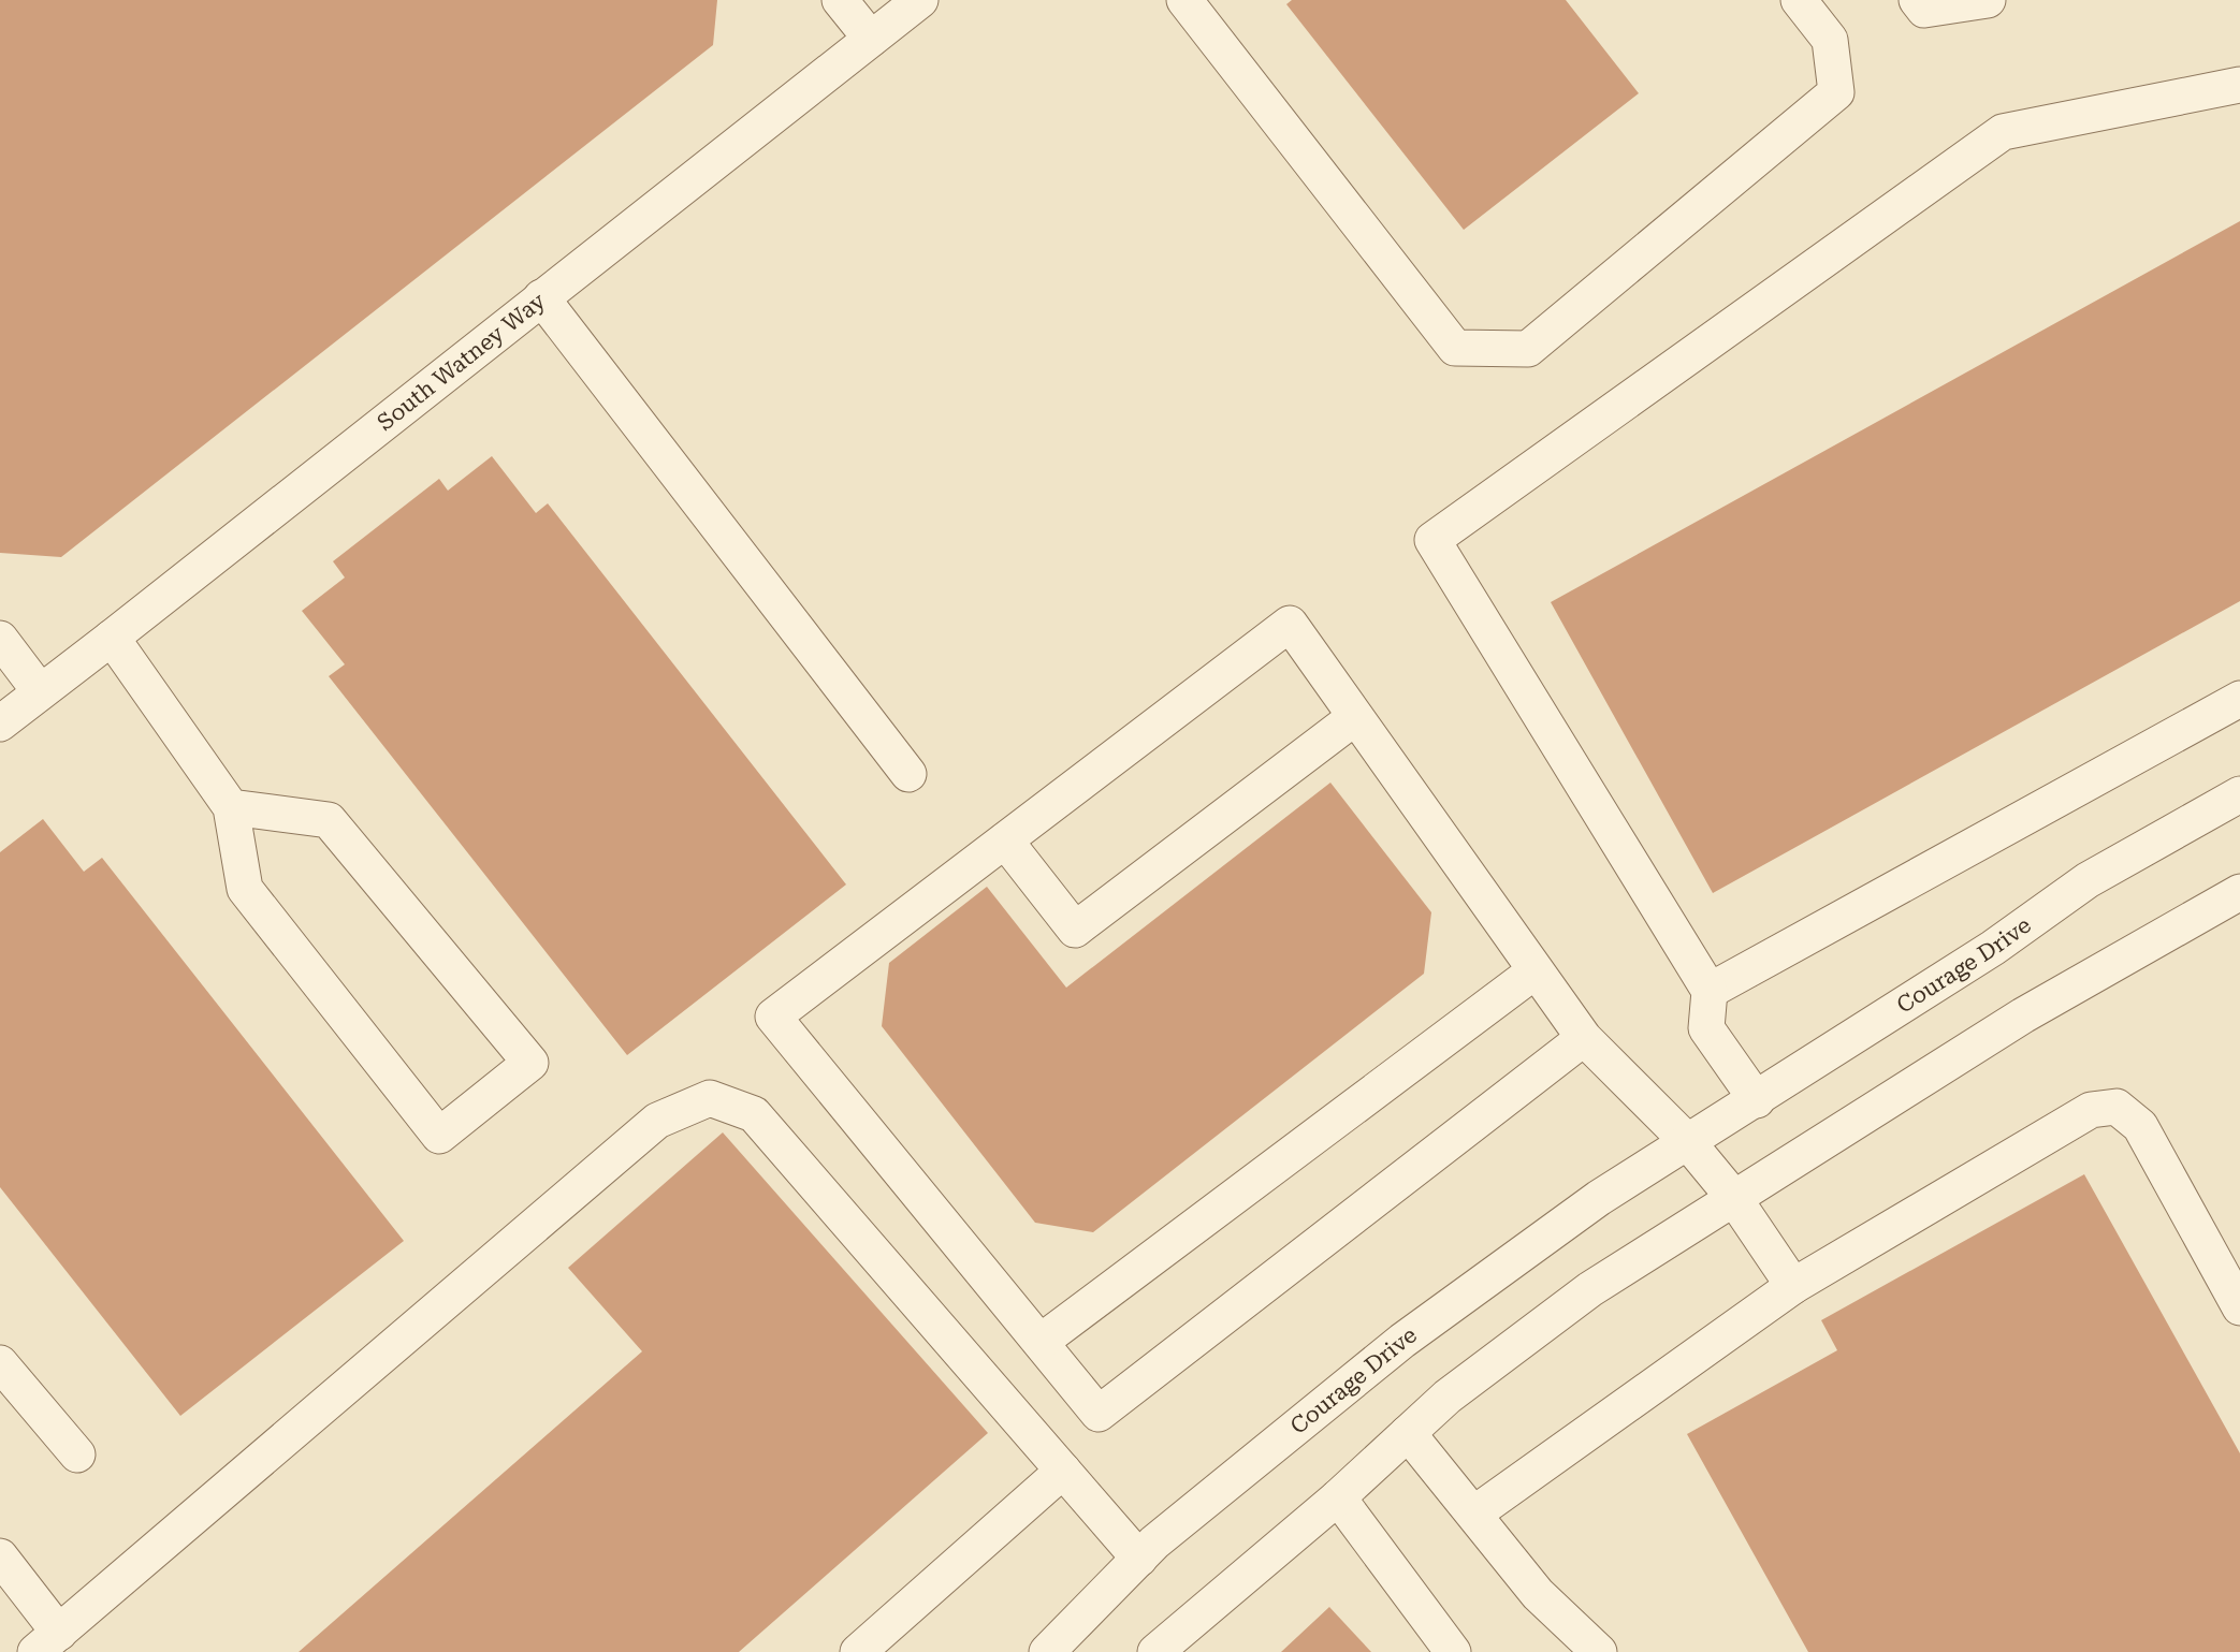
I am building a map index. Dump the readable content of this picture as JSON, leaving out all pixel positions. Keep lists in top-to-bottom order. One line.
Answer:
{"streets":{"street":["South Watney Way","Courage Drive"]}}
